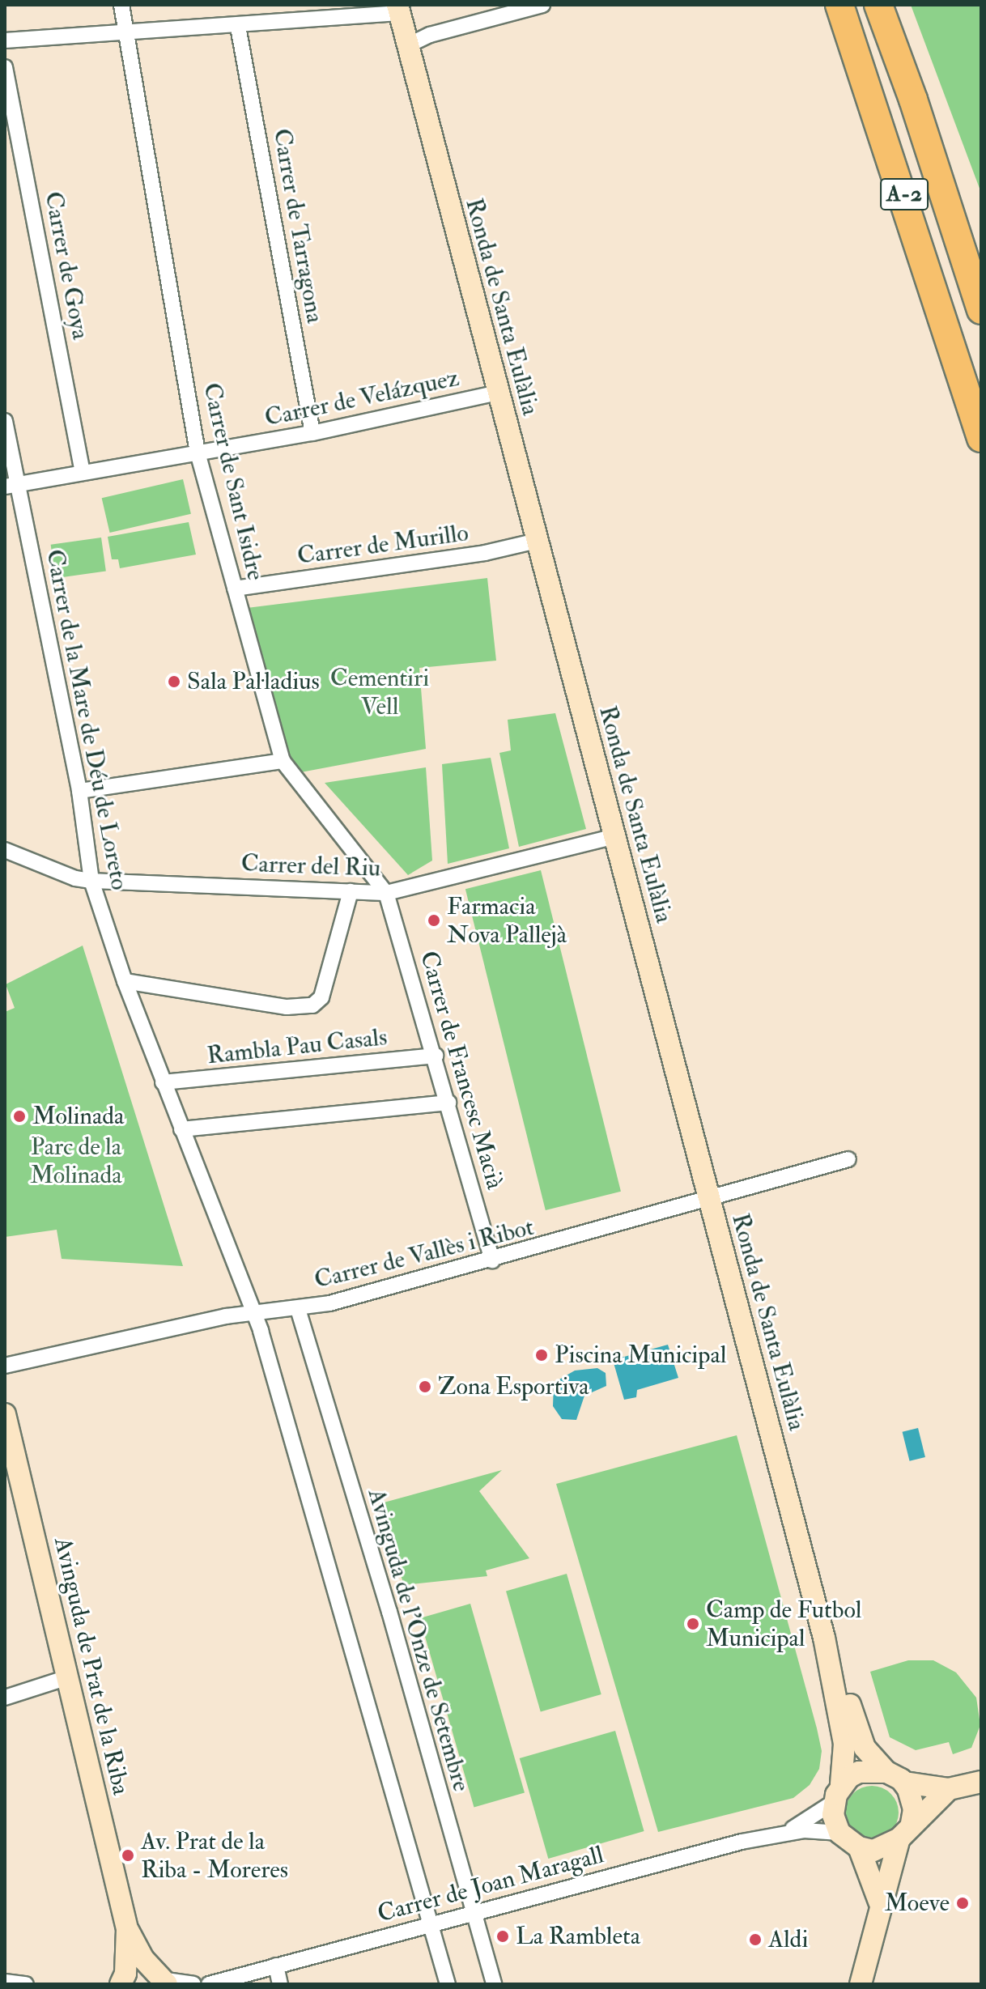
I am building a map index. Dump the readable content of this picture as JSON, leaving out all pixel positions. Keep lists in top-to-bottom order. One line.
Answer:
{"streets":{"highway":["A-2"],"main road":["Ronda de Santa Eulàlia","Avinguda de Prat de la Riba"],"street":["Carrer de Tarragona","Carrer de Goya","Carrer de Velázquez","Carrer de Sant Isidre","Carrer de Murillo","Carrer de la Mare de Déu de Loreto","Carrer del Riu","Rambla Pau Casals","Carrer de Francesc Macià","Carrer de Vallès i Ribot","Avinguda de l'Onze de Setembre","Carrer de Joan Maragall"]},"crossings":[["Carrer de Tarragona","Carrer de Velázquez"],["Carrer de Goya","Carrer de Velázquez"],["Ronda de Santa Eulàlia","Carrer de Velázquez"],["Ronda de Santa Eulàlia","Carrer de Murillo"],["Ronda de Santa Eulàlia","Carrer del Riu"],["Ronda de Santa Eulàlia","Carrer de Vallès i Ribot"],["Ronda de Santa Eulàlia","Carrer de Joan Maragall"],["Carrer de Velázquez","Carrer de Sant Isidre"],["Carrer de Velázquez","Carrer de la Mare de Déu de Loreto"],["Carrer de Sant Isidre","Carrer de Murillo"],["Carrer de Sant Isidre","Carrer del Riu"],["Carrer de Sant Isidre","Carrer de Francesc Macià"],["Carrer de la Mare de Déu de Loreto","Carrer del Riu"],["Carrer de la Mare de Déu de Loreto","Rambla Pau Casals"],["Carrer de la Mare de Déu de Loreto","Carrer de Vallès i Ribot"],["Carrer del Riu","Carrer de Francesc Macià"],["Rambla Pau Casals","Carrer de Francesc Macià"],["Carrer de Francesc Macià","Carrer de Vallès i Ribot"],["Carrer de Vallès i Ribot","Avinguda de l'Onze de Setembre"],["Avinguda de l'Onze de Setembre","Carrer de Joan Maragall"]],"parks":["Cementiri Vell","Parc de la Molinada"],"places":["Sala Pal·ladius","Farmacia Nova Pallejà","Molinada","Piscina Municipal","Zona Esportiva","Camp de Futbol Municipal","Av. Prat de la Riba - Moreres","Moeve","La Rambleta","Aldi"]}
